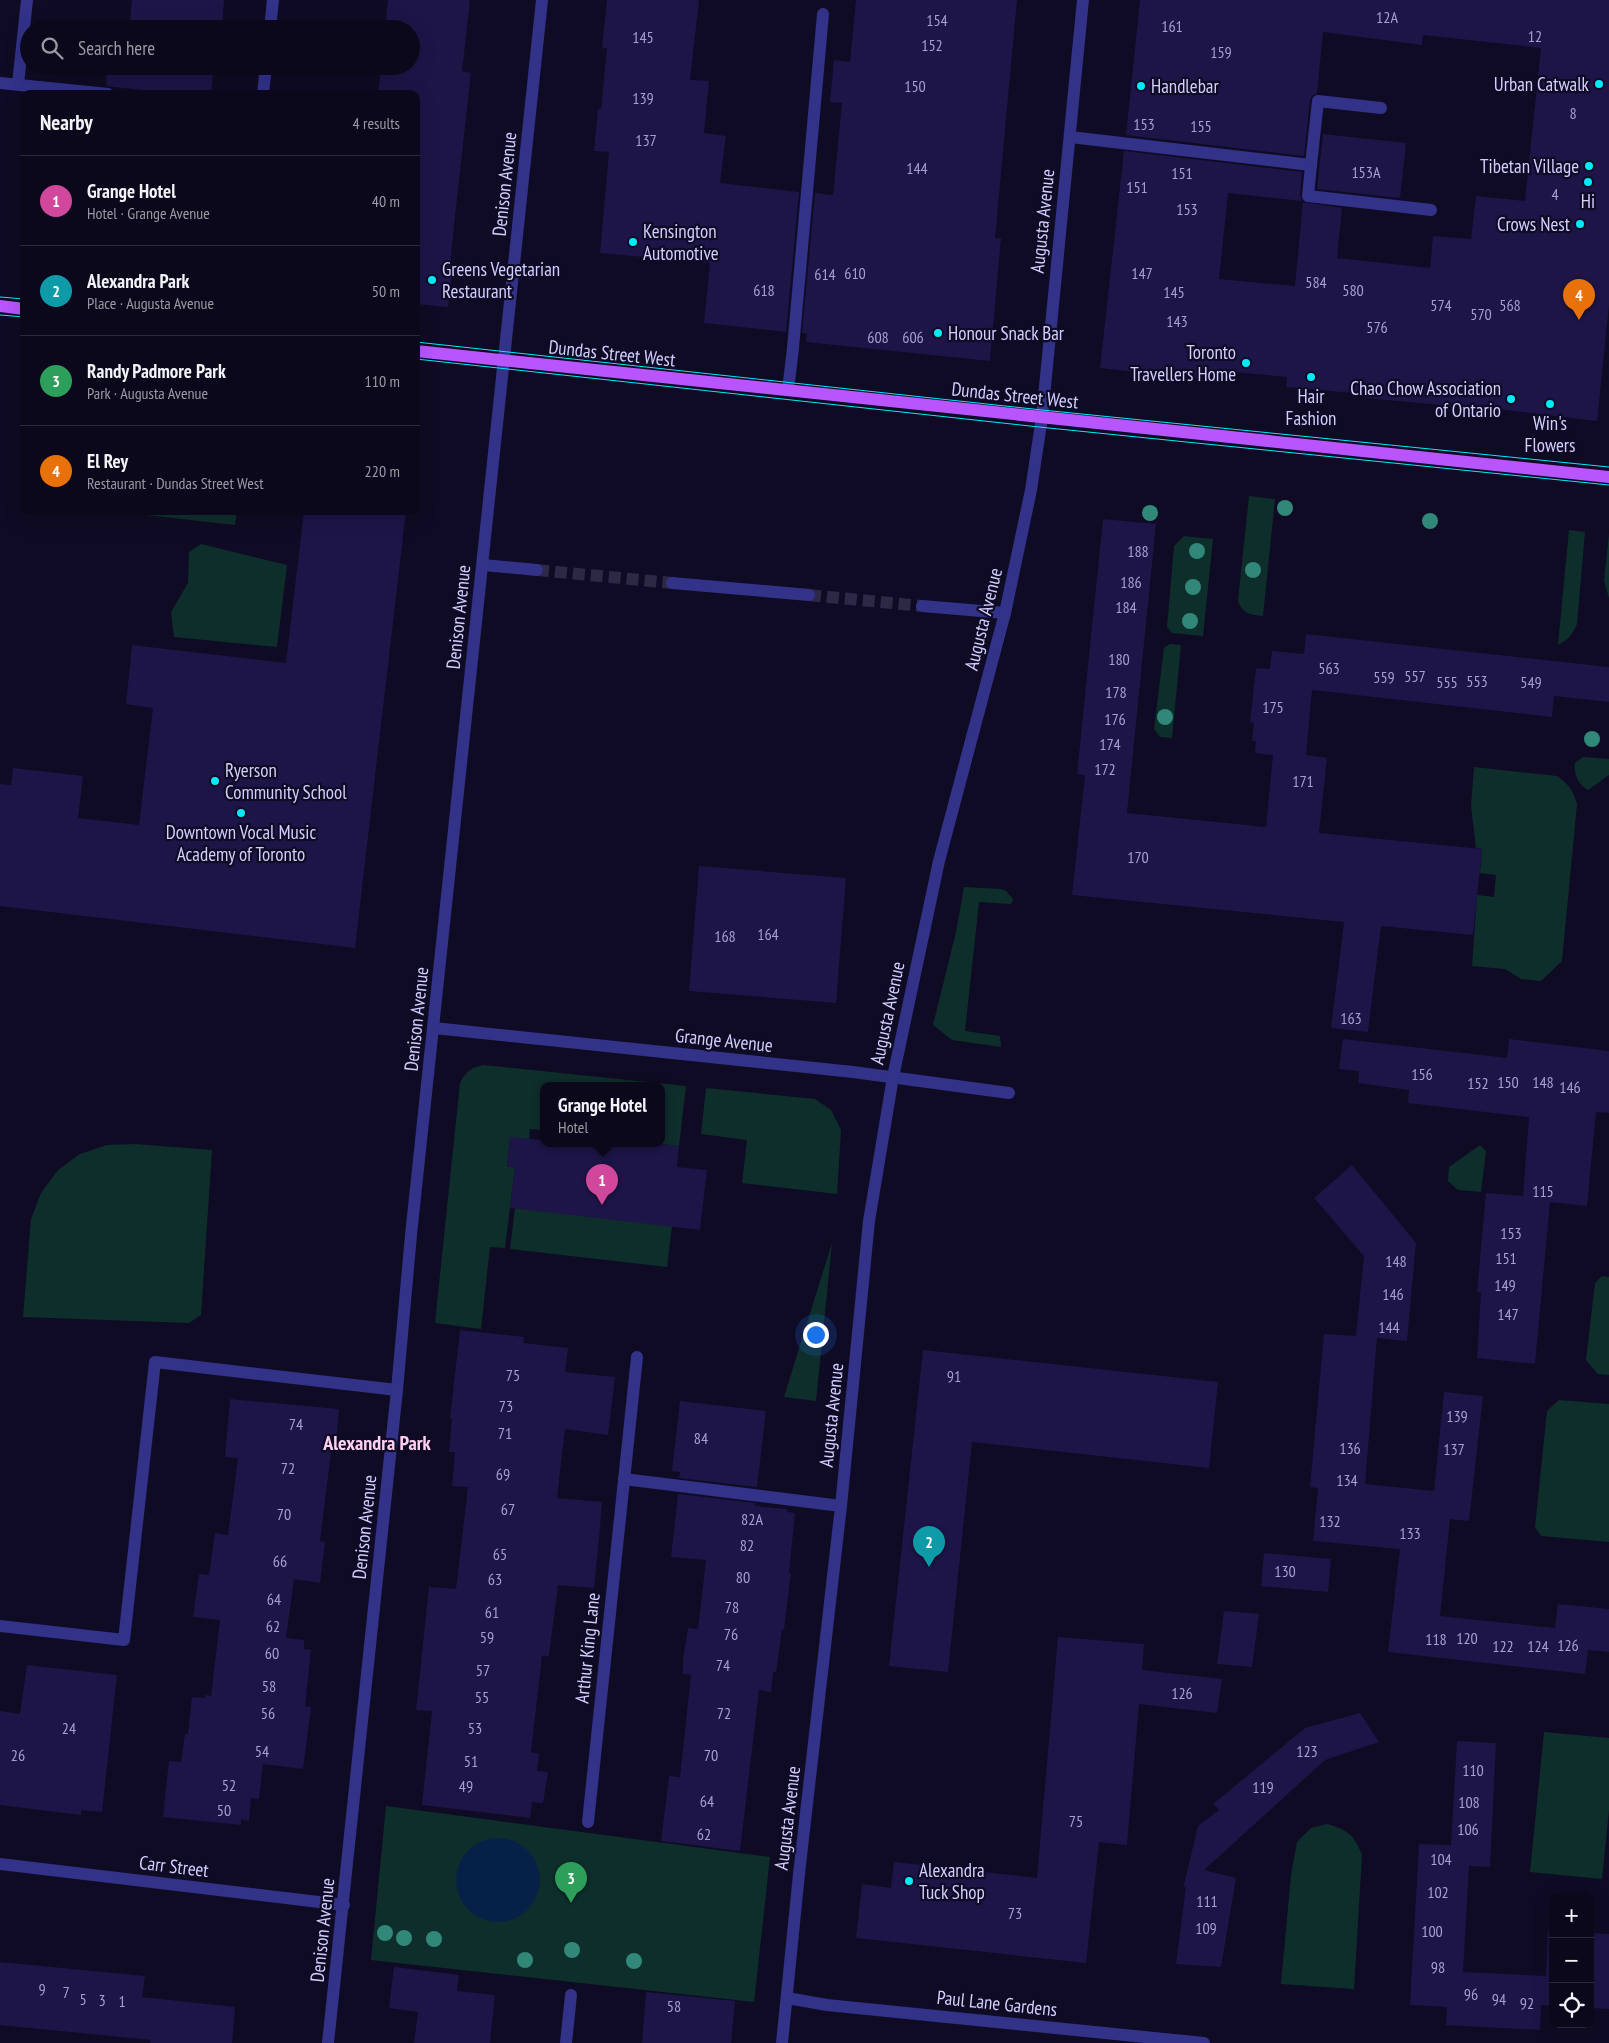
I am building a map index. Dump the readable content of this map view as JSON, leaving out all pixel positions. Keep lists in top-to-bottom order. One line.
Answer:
{"streets":{"main road":["Dundas Street West"],"street":["Denison Avenue","Augusta Avenue","Grange Avenue","Arthur King Lane","Carr Street","Paul Lane Gardens"]},"crossings":[["Denison Avenue","Dundas Street West"],["Denison Avenue","Grange Avenue"],["Denison Avenue","Carr Street"],["Augusta Avenue","Dundas Street West"],["Augusta Avenue","Grange Avenue"],["Augusta Avenue","Paul Lane Gardens"]],"districts":["Alexandra Park"],"places":["Urban Catwalk","Handlebar","Tibetan Village","Hi","Crows Nest","Kensington Automotive","Greens Vegetarian Restaurant","Honour Snack Bar","Toronto Travellers Home","Hair Fashion","Chao Chow Association of Ontario","Win's Flowers","Ryerson Community School","Downtown Vocal Music Academy of Toronto","Alexandra Tuck Shop"],"house_numbers":["12A","154","161","12","145","152","159","150","139","8","153","155","137","144","153A","151","151","4","153","610","147","614","584","618","580","145","574","568","570","143","576","608","606","188","186","184","180","563","557","559","553","555","549","178","175","176","174","172","171","170","164","168","163","156","150","148","152","146","115","153","151","148","149","146","147","144","75","91","73","139","74","71","84","136","137","72","69","134","67","70","82A","132","133","82","65","66","130","80","63","64","78","61","62","76","59","120","118","126","122","124","60","74","57","58","126","55","56","72","24","53","54","123","26","70","51","110","52","49","119","64","108","50","75","106","62","104","102","111","73","109","100","98","9","7","96","5","94","3","1","92","58"],"page":{"search":"Search here","heading":["Nearby","4 results"],"list":[{"mark":"1","name":"Grange Hotel","note":"Hotel · Grange Avenue","value":"40 m"},{"mark":"2","name":"Alexandra Park","note":"Place · Augusta Avenue","value":"50 m"},{"mark":"3","name":"Randy Padmore Park","note":"Park · Augusta Avenue","value":"110 m"},{"mark":"4","name":"El Rey","note":"Restaurant · Dundas Street West","value":"220 m"}],"pins":["4","1","2","3"],"popup":["Grange Hotel","Hotel"],"map_buttons":["+","−"]}}
